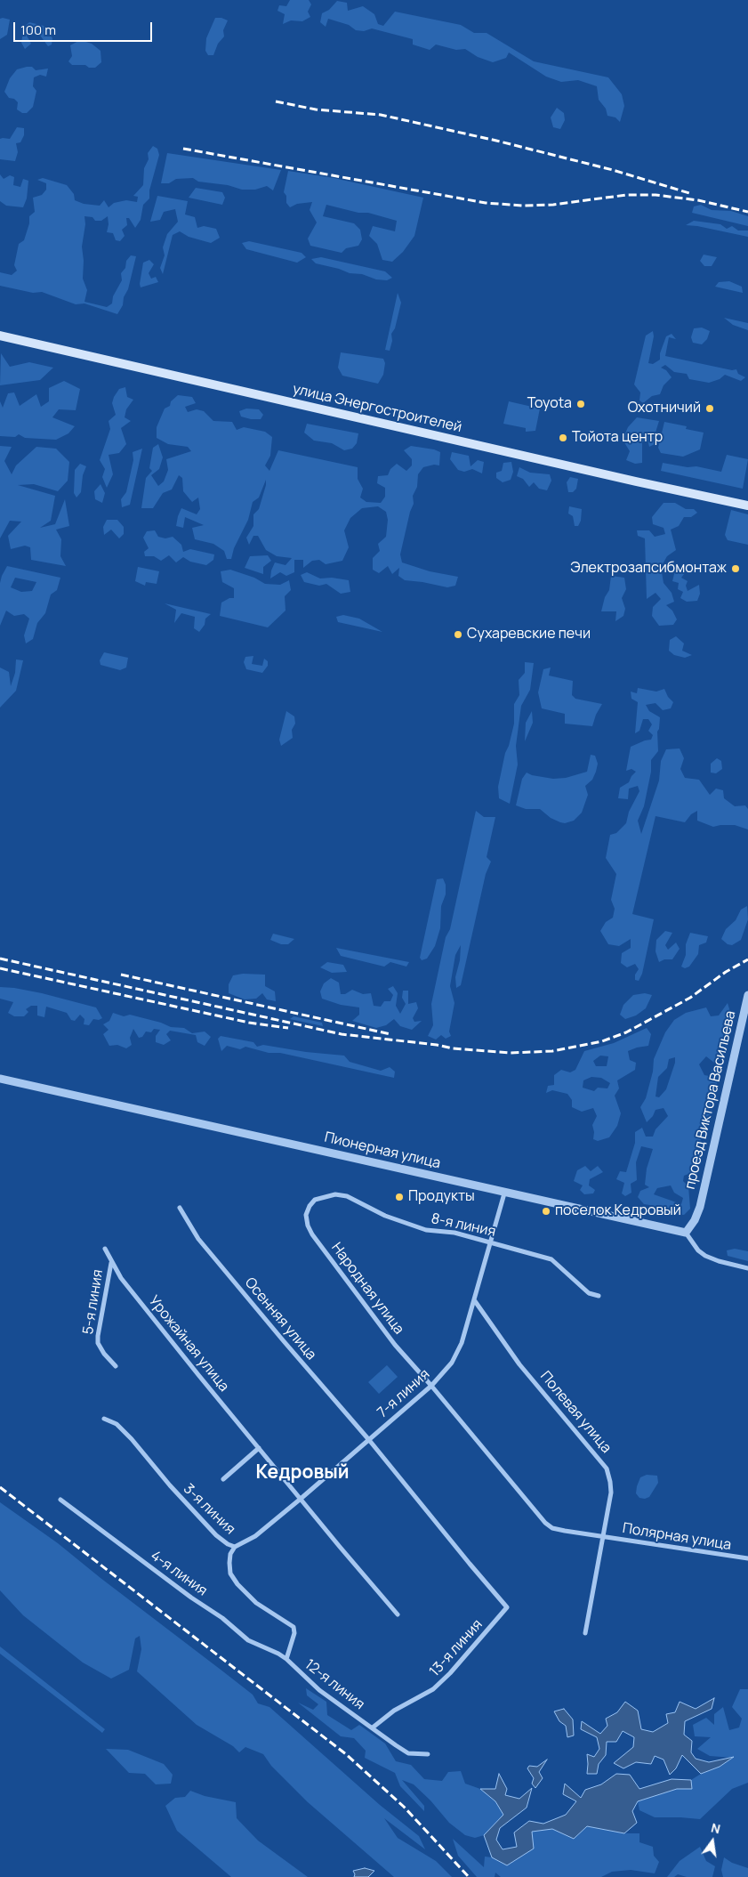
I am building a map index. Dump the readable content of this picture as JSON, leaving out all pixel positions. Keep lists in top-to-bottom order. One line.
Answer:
{"streets":{"main road":["улица Энергостроителей"],"street":["проезд Виктора Васильева","Пионерная улица","8-я линия","Народная улица","5-я линия","Осенняя улица","Урожайная улица","7-я линия","Полевая улица","3-я линия","Полярная улица","4-я линия","13-я линия","12-я линия"]},"crossings":[["проезд Виктора Васильева","Пионерная улица"],["8-я линия","Народная улица"],["Народная улица","7-я линия"],["Народная улица","Полевая улица"],["Народная улица","Полярная улица"],["5-я линия","Урожайная улица"],["Осенняя улица","7-я линия"],["Осенняя улица","13-я линия"],["7-я линия","Полевая улица"],["Полевая улица","Полярная улица"],["3-я линия","12-я линия"],["4-я линия","12-я линия"],["13-я линия","12-я линия"]],"districts":["Кедровый"],"places":["Toyota","Охотничий","Тойота центр","Электрозапсибмонтаж","Сухаревские печи","Продукты","поселок Кедровый"],"scale_bar":"100 m","north":"top"}
